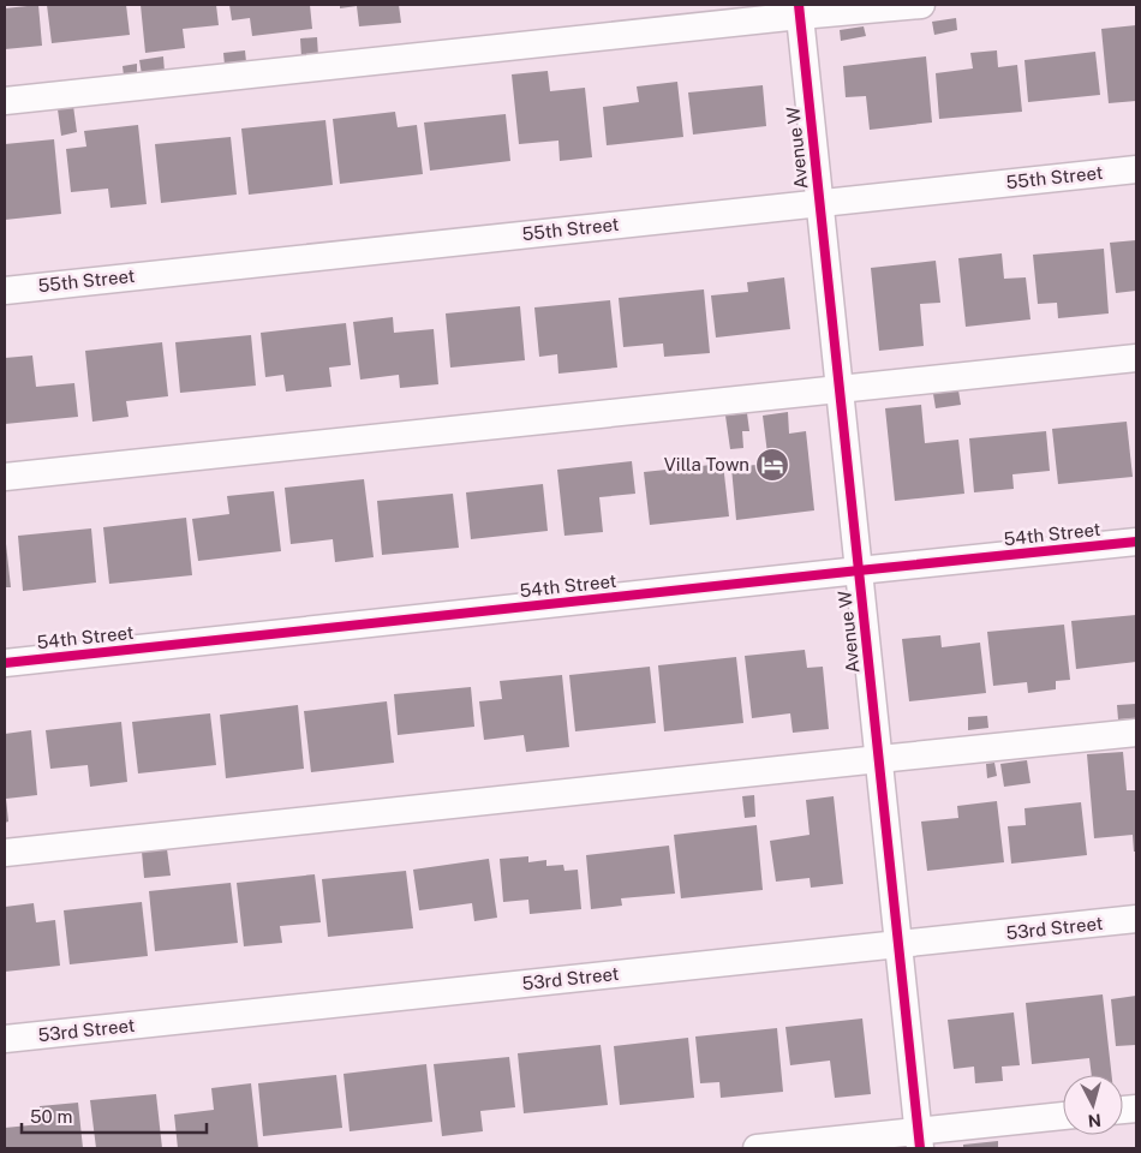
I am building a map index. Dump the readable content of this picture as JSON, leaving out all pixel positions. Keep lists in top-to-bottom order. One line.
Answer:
{"streets":{"street":["Avenue W","55th Street","54th Street","53rd Street"]},"crossings":[["Avenue W","55th Street"],["Avenue W","54th Street"],["Avenue W","53rd Street"]],"places":{"hotel":["Villa Town"]},"scale_bar":"50 m","north":"bottom"}
